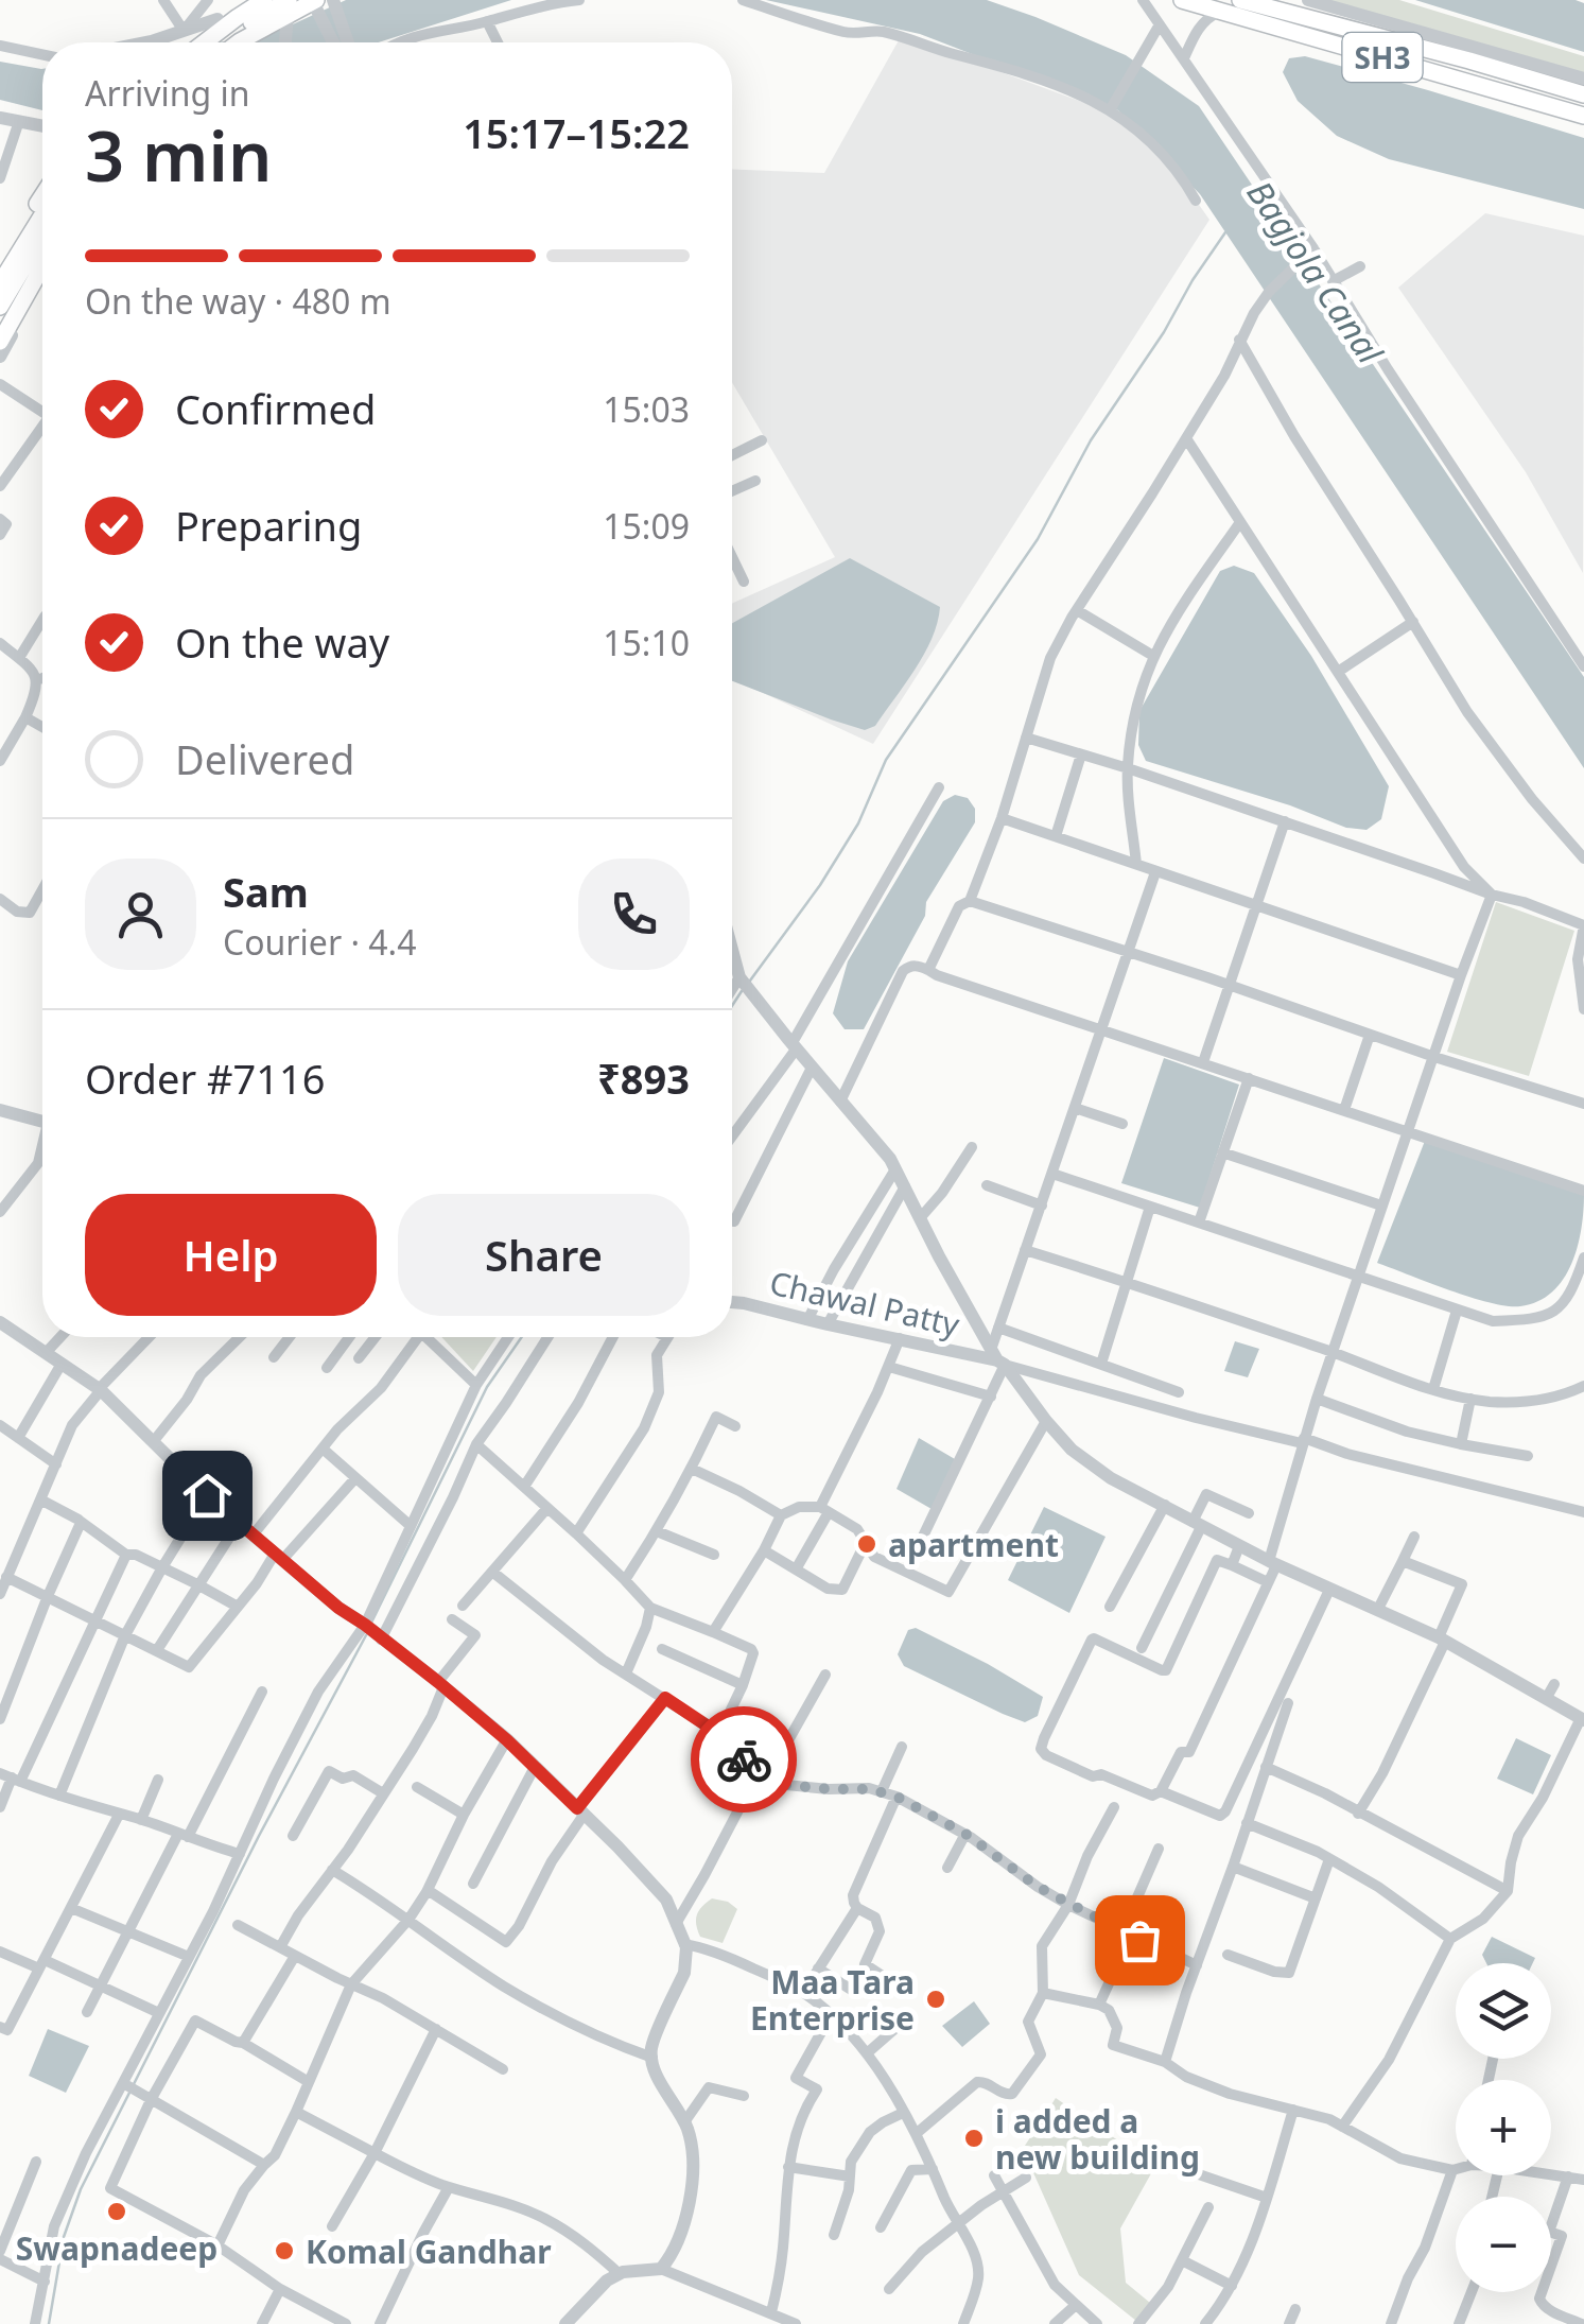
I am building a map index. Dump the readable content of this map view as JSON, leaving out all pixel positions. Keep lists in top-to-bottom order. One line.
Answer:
{"streets":{"main road":["SH3"],"street":["Chawal Patty"]},"water":["Bagjola Canal"],"places":["apartment","Maa Tara Enterprise","i added a new building","Swapnadeep","Komal Gandhar"],"page":{"heading":["3 min","Arriving in","15:17–15:22"],"panel":["Sam","Courier · 4.4","Order #7116","₹893"],"bar":"On the way · 480 m","list":[["Confirmed","15:03"],["Preparing","15:09"],["On the way","15:10"],"Delivered"],"buttons":["Help","Share"],"map_buttons":["+","−"]}}
